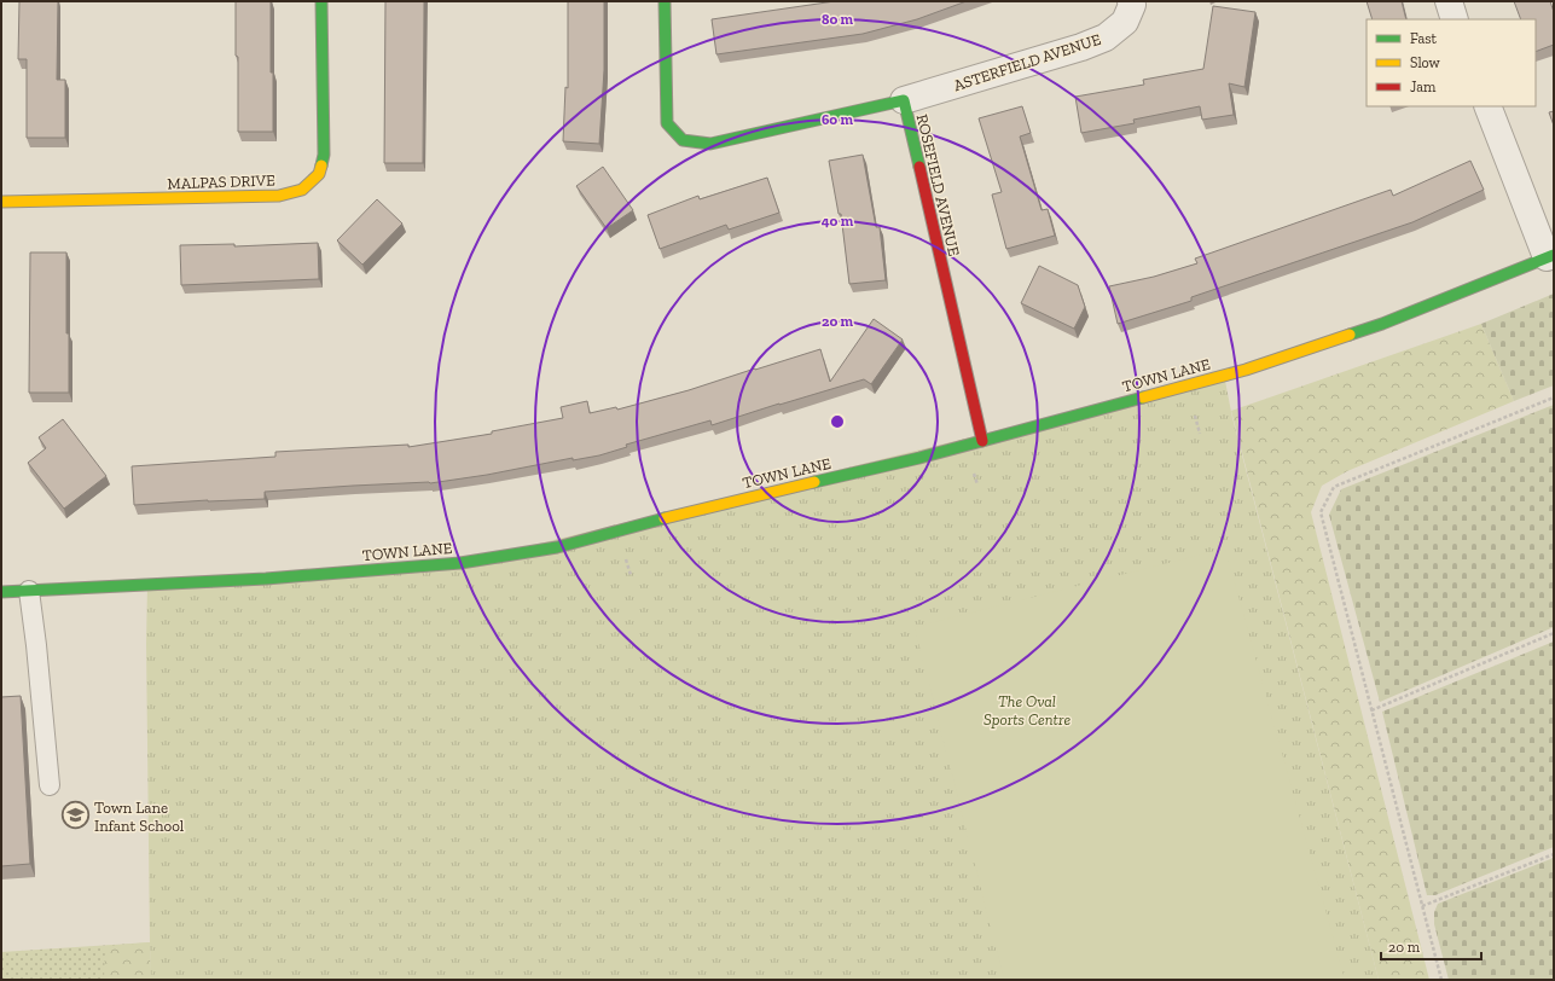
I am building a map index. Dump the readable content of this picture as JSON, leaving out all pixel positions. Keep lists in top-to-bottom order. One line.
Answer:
{"streets":{"main road":["MALPAS DRIVE","ROSEFIELD AVENUE","TOWN LANE"],"street":["ASTERFIELD AVENUE"]},"crossings":[["ASTERFIELD AVENUE","ROSEFIELD AVENUE"],["ROSEFIELD AVENUE","TOWN LANE"]],"parks":["The Oval Sports Centre"],"places":{"school or university":["Town Lane Infant School"]},"legend":["Fast","Slow","Jam"],"scale_bar":"20 m","rings":["80 m","60 m","40 m","20 m"]}
